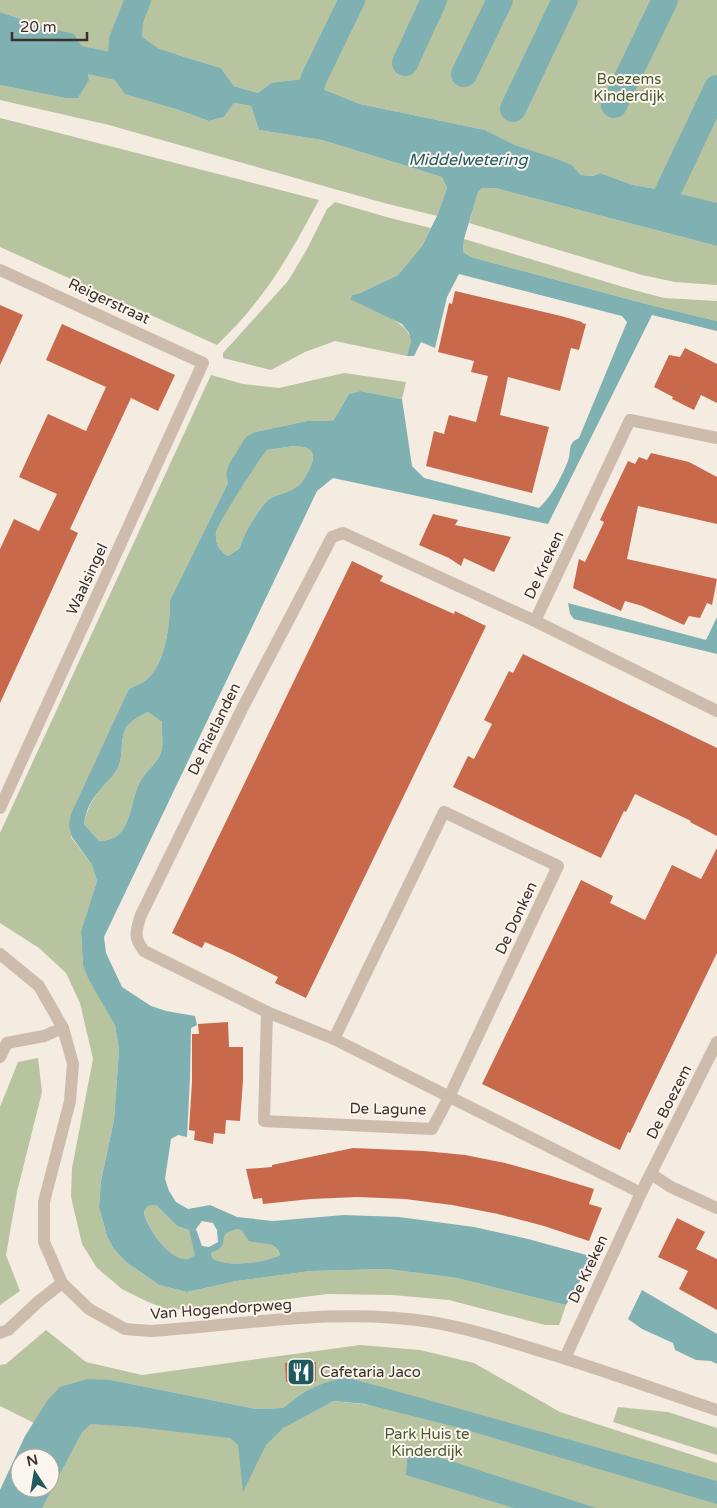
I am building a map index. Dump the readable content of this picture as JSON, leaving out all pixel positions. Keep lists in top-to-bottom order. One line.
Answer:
{"streets":{"street":["Reigerstraat","De Kreken","Waalsingel","De Rietlanden","De Donken","De Boezem","De Lagune","Van Hogendorpweg"]},"crossings":[["Reigerstraat","Waalsingel"],["De Kreken","De Rietlanden"],["De Kreken","De Boezem"],["De Kreken","Van Hogendorpweg"],["De Rietlanden","De Donken"],["De Rietlanden","De Lagune"],["De Donken","De Lagune"]],"water":["Middelwetering"],"parks":["Boezems Kinderdijk","Park Huis te Kinderdijk"],"places":{"restaurant":["Cafetaria Jaco"]},"scale_bar":"20 m","north":"top"}
